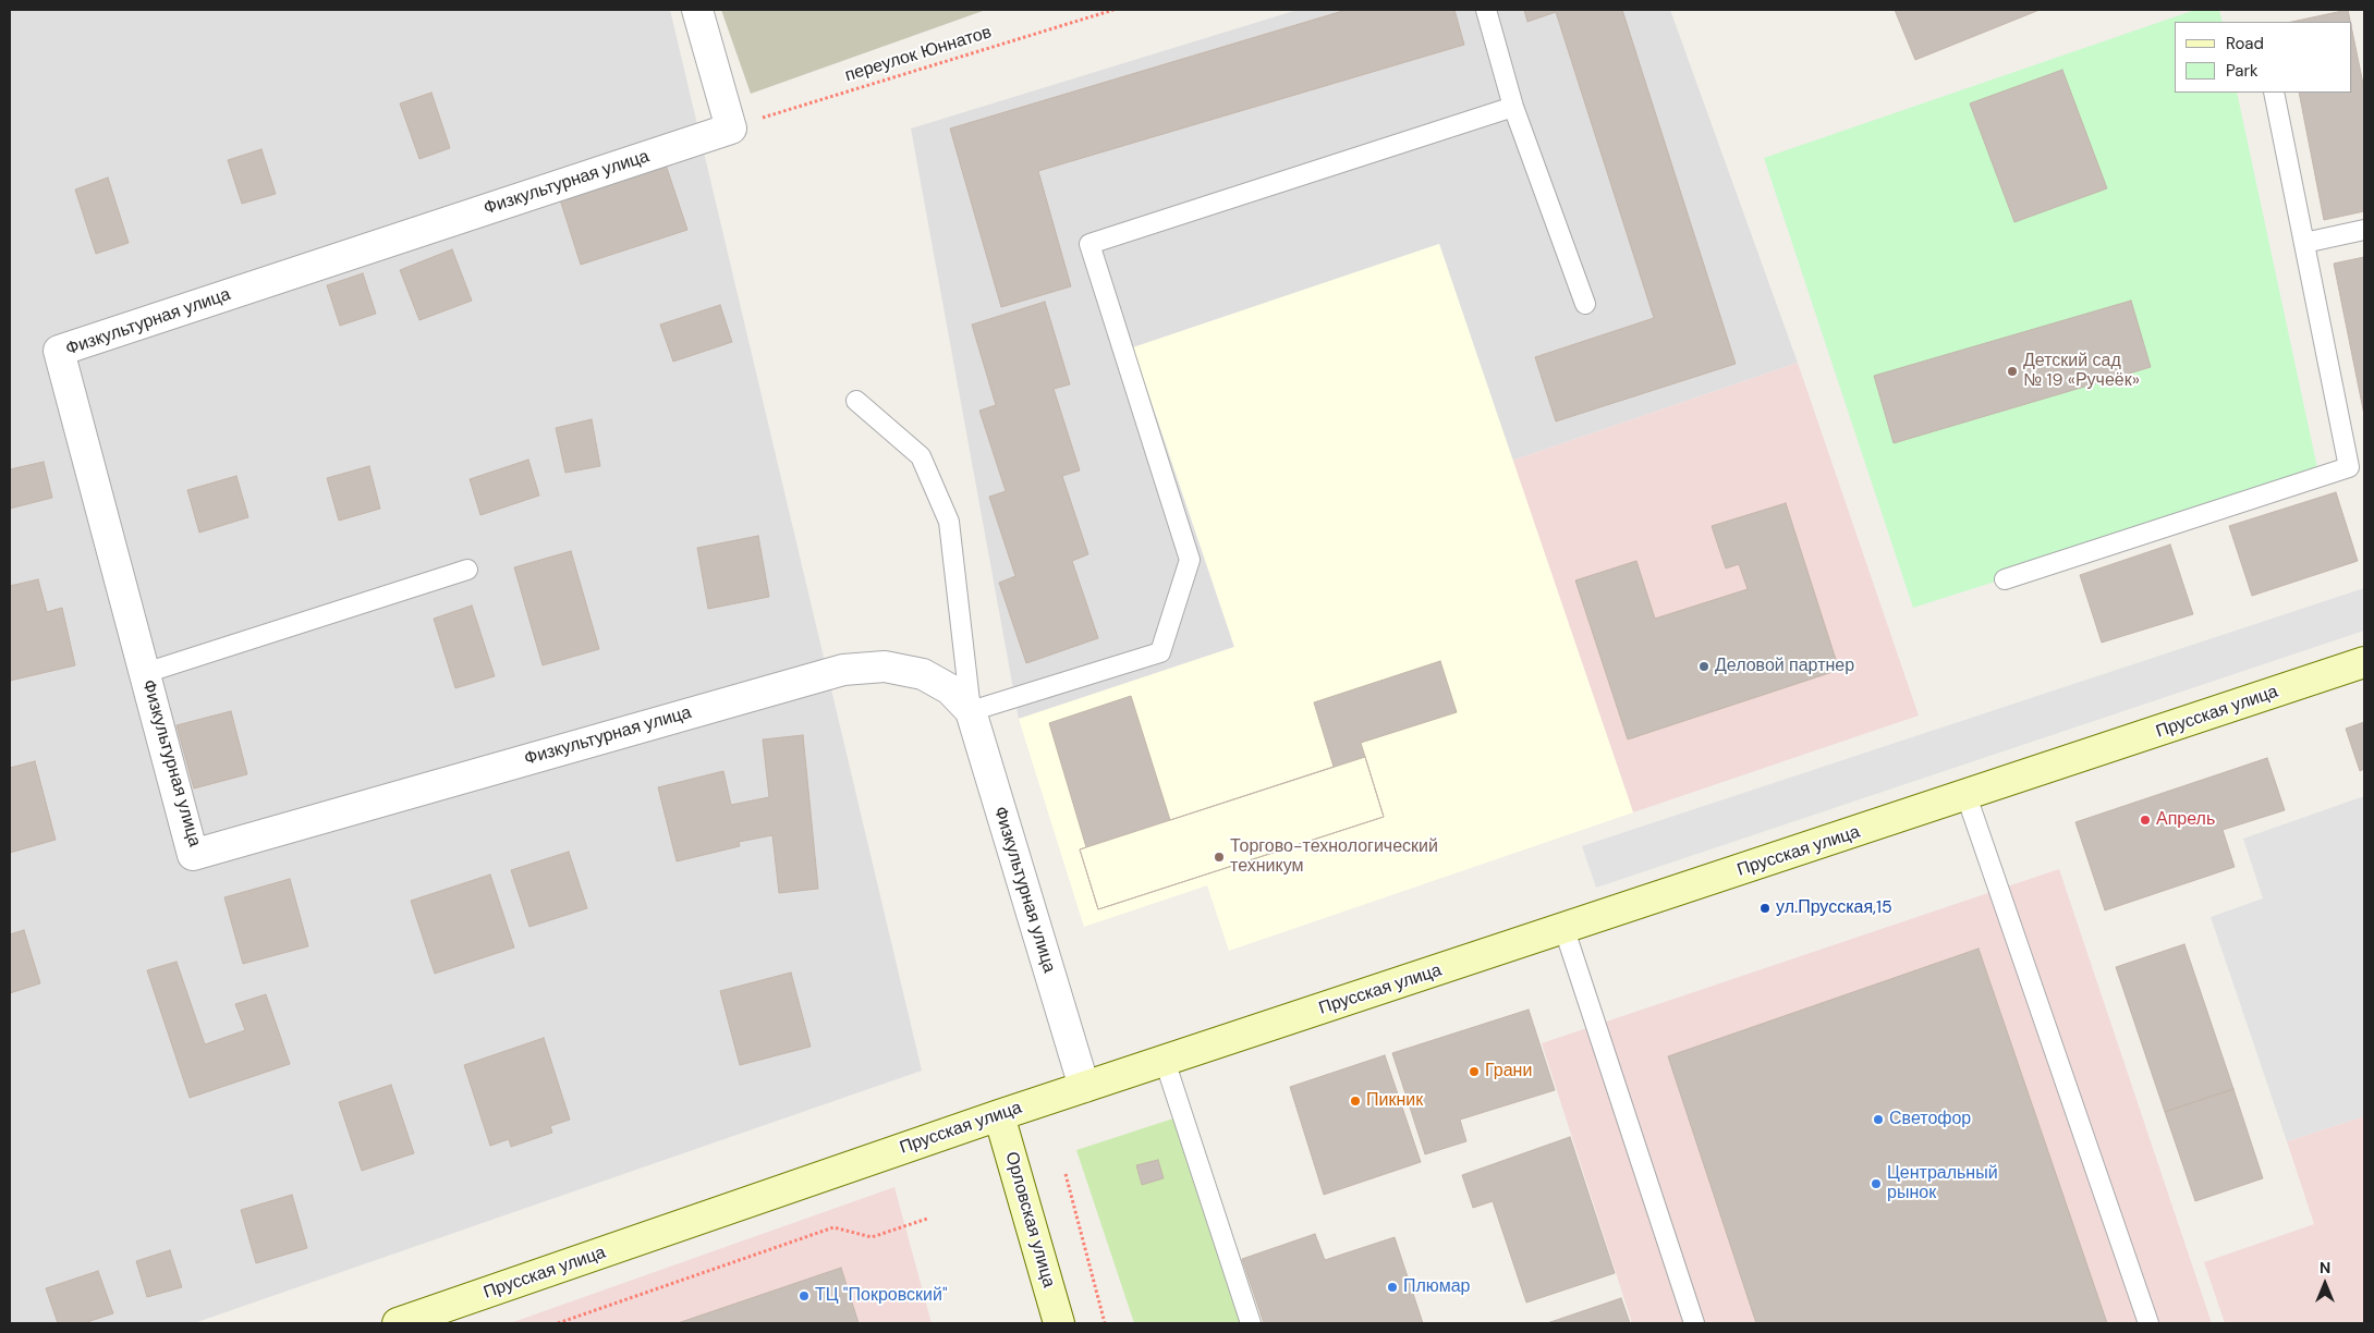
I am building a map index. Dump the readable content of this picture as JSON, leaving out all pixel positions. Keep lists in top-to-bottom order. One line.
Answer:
{"streets":{"street":["Физкультурная улица","Прусская улица","Орловская улица"],"path":["переулок Юннатов"]},"crossings":[["переулок Юннатов","Физкультурная улица"],["Физкультурная улица","Прусская улица"],["Прусская улица","Орловская улица"]],"places":["Детский сад № 19 «Ручеёк»","Деловой партнер","Апрель","Торгово-технологический техникум","ул.Прусская,15","Грани","Пикник","Светофор","Центральный рынок","Плюмар","ТЦ \"Покровский\""],"legend":["Road","Park"],"north":"top"}
